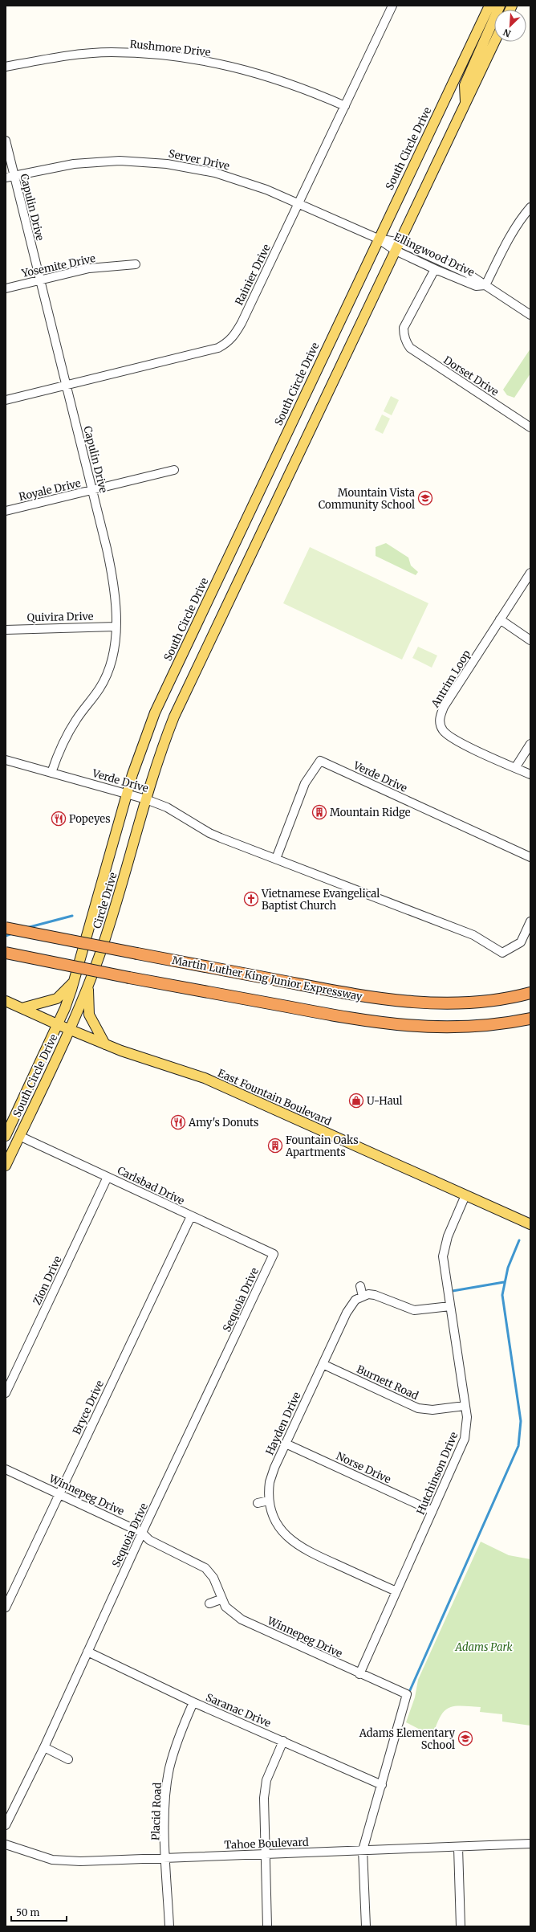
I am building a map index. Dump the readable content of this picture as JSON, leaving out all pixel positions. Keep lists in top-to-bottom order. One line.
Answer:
{"streets":{"highway":["Martin Luther King Junior Expressway"],"main road":["South Circle Drive","Circle Drive","East Fountain Boulevard"],"street":["Rushmore Drive","Server Drive","Capulin Drive","Ellingwood Drive","Yosemite Drive","Rainier Drive","Dorset Drive","Royale Drive","Quivira Drive","Antrim Loop","Verde Drive","Carlsbad Drive","Zion Drive","Sequoia Drive","Burnett Road","Bryce Drive","Hayden Drive","Norse Drive","Hutchinson Drive","Winnepeg Drive","Saranac Drive","Placid Road","Tahoe Boulevard"]},"crossings":[["Rushmore Drive","Rainier Drive"],["South Circle Drive","Server Drive"],["South Circle Drive","Ellingwood Drive"],["South Circle Drive","Circle Drive"],["South Circle Drive","East Fountain Boulevard"],["South Circle Drive","Carlsbad Drive"],["Server Drive","Capulin Drive"],["Server Drive","Ellingwood Drive"],["Server Drive","Rainier Drive"],["Capulin Drive","Yosemite Drive"],["Capulin Drive","Rainier Drive"],["Capulin Drive","Royale Drive"],["Capulin Drive","Quivira Drive"],["Capulin Drive","Verde Drive"],["Ellingwood Drive","Dorset Drive"],["Ellingwood Drive","Circle Drive"],["Verde Drive","Circle Drive"],["Circle Drive","East Fountain Boulevard"],["East Fountain Boulevard","Hutchinson Drive"],["Carlsbad Drive","Zion Drive"],["Carlsbad Drive","Sequoia Drive"],["Carlsbad Drive","Bryce Drive"],["Sequoia Drive","Winnepeg Drive"],["Sequoia Drive","Saranac Drive"],["Burnett Road","Hayden Drive"],["Burnett Road","Hutchinson Drive"],["Bryce Drive","Winnepeg Drive"],["Hayden Drive","Norse Drive"],["Hayden Drive","Hutchinson Drive"],["Norse Drive","Hutchinson Drive"],["Hutchinson Drive","Winnepeg Drive"],["Winnepeg Drive","Saranac Drive"],["Winnepeg Drive","Tahoe Boulevard"],["Saranac Drive","Placid Road"],["Placid Road","Tahoe Boulevard"]],"parks":["Adams Park"],"places":{"school or university":["Mountain Vista Community School","Adams Elementary School"],"building":["Mountain Ridge","Fountain Oaks Apartments"],"restaurant":["Popeyes","Amy's Donuts"],"church":["Vietnamese Evangelical Baptist Church"],"shop":["U-Haul"]},"scale_bar":"50 m","north":"bottom left"}
